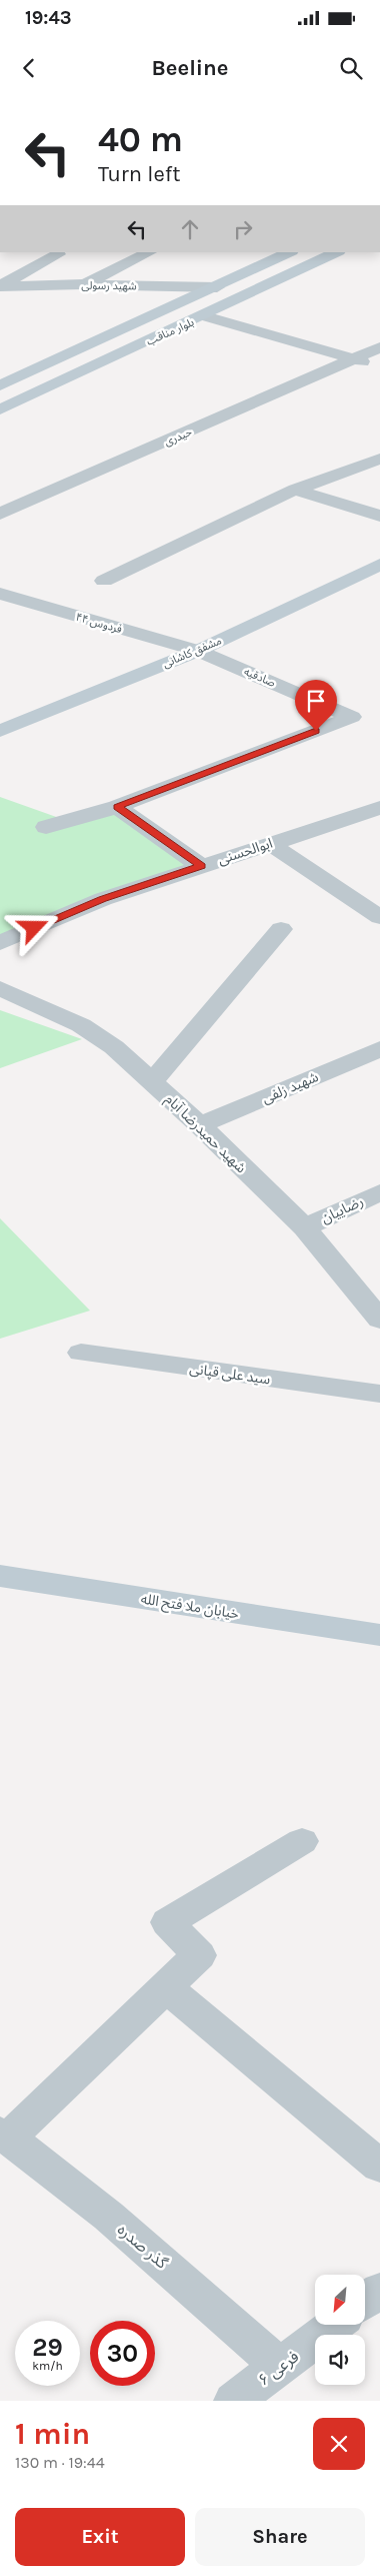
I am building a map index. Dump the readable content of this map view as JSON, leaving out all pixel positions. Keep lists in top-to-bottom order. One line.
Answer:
{"streets":{"street":["شهید رسولی","بلوار مناقب","حیدری","فردوس ۴۴","مشفق کاشانی","صادقیه","ابوالحسنی","شهید زلفی","شهید حمیدرضا آبام","رضاییان","سید علی قپانی","خیابان ملا فتح الله","گذر صدره","فرعی ۶"]},"crossings":[["شهید رسولی","بلوار مناقب"],["فردوس ۴۴","مشفق کاشانی"],["فردوس ۴۴","صادقیه"],["مشفق کاشانی","صادقیه"],["شهید زلفی","شهید حمیدرضا آبام"],["شهید حمیدرضا آبام","رضاییان"],["گذر صدره","فرعی ۶"]],"north":"bottom left","page":{"status":"19:43","header":"Beeline","turn":["40 m","Turn left"],"speed":"29 km/h","limit":"30","heading":["1 min","130 m · 19:44"],"buttons":["Exit","Share"]}}
